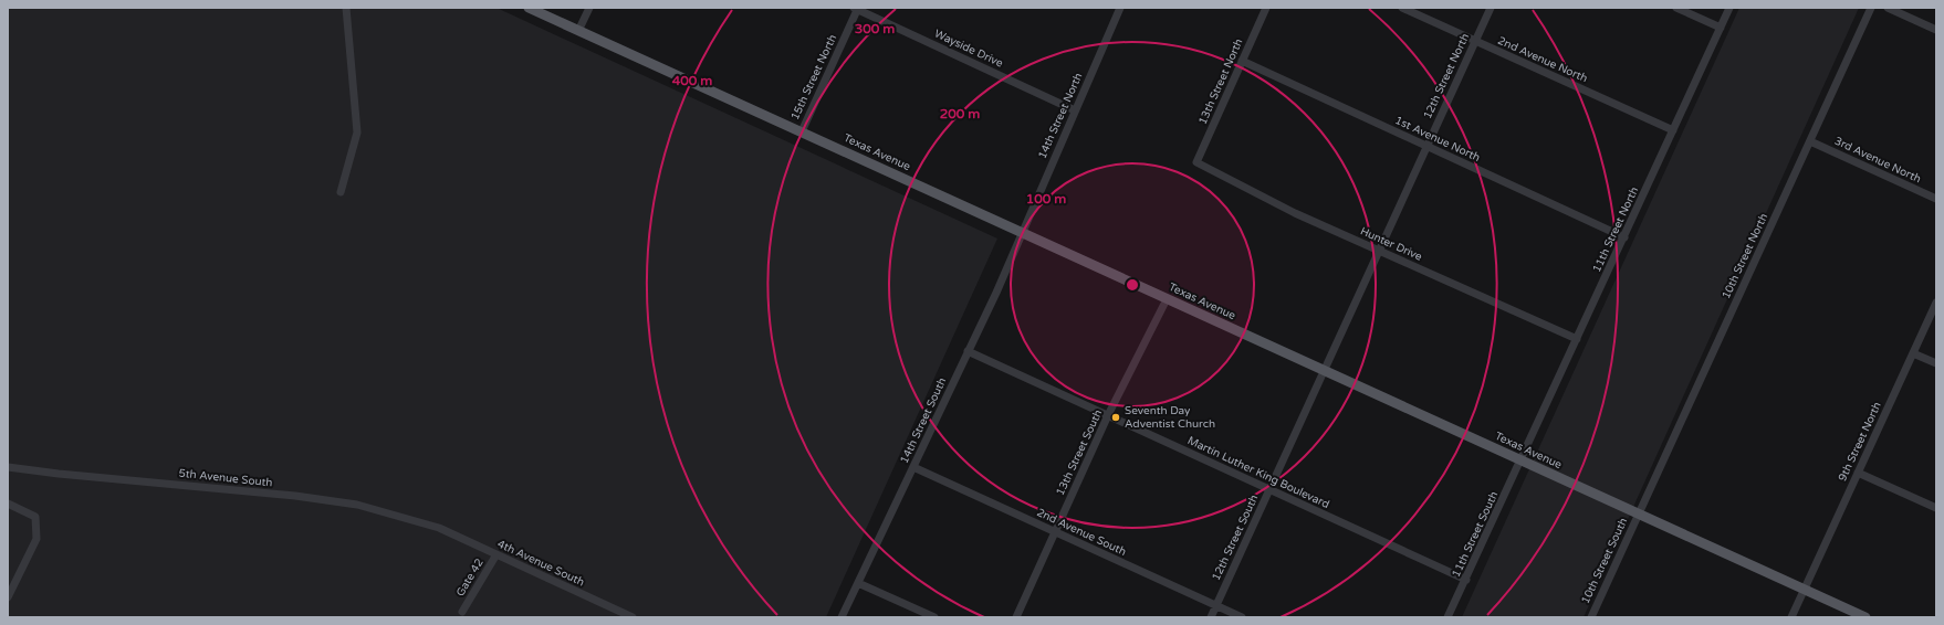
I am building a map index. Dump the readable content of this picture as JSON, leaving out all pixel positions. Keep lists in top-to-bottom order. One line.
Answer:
{"streets":{"main road":["Texas Avenue"],"street":["Wayside Drive","2nd Avenue North","12th Street North","15th Street North","13th Street North","14th Street North","1st Avenue North","3rd Avenue North","11th Street North","Hunter Drive","10th Street North","14th Street South","9th Street North","13th Street South","Martin Luther King Boulevard","5th Avenue South","2nd Avenue South","11th Street South","12th Street South","10th Street South","4th Avenue South","Gate 42"]},"crossings":[["Wayside Drive","15th Street North"],["Wayside Drive","14th Street North"],["2nd Avenue North","12th Street North"],["2nd Avenue North","11th Street North"],["12th Street North","1st Avenue North"],["12th Street North","Texas Avenue"],["12th Street North","Hunter Drive"],["12th Street North","12th Street South"],["15th Street North","Texas Avenue"],["13th Street North","1st Avenue North"],["13th Street North","Hunter Drive"],["14th Street North","Texas Avenue"],["14th Street North","14th Street South"],["1st Avenue North","11th Street North"],["Texas Avenue","11th Street North"],["Texas Avenue","10th Street North"],["Texas Avenue","14th Street South"],["Texas Avenue","9th Street North"],["Texas Avenue","13th Street South"],["Texas Avenue","11th Street South"],["Texas Avenue","12th Street South"],["Texas Avenue","10th Street South"],["3rd Avenue North","10th Street North"],["11th Street North","Hunter Drive"],["11th Street North","11th Street South"],["10th Street North","10th Street South"],["14th Street South","Martin Luther King Boulevard"],["14th Street South","2nd Avenue South"],["13th Street South","Martin Luther King Boulevard"],["13th Street South","2nd Avenue South"],["Martin Luther King Boulevard","11th Street South"],["Martin Luther King Boulevard","12th Street South"],["5th Avenue South","4th Avenue South"],["2nd Avenue South","12th Street South"],["4th Avenue South","Gate 42"]],"places":["Seventh Day Adventist Church"],"rings":["300 m","400 m","200 m","100 m"]}
